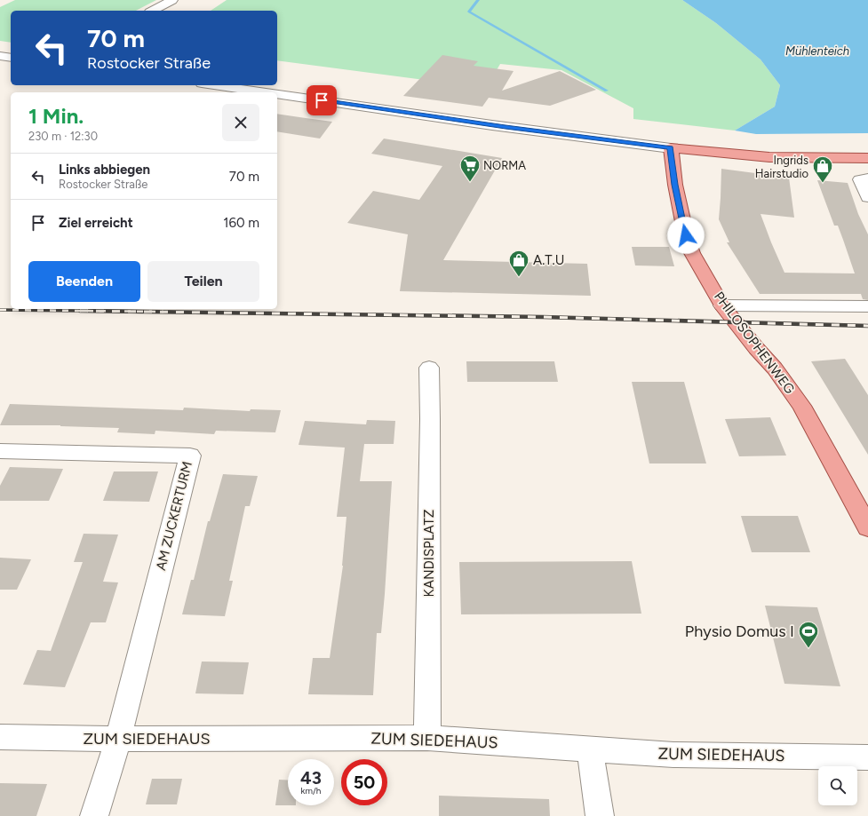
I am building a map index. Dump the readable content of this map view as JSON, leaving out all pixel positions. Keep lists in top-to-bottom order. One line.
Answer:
{"streets":{"main road":["PHILOSOPHENWEG"],"street":["AM ZUCKERTURM","KANDISPLATZ","ZUM SIEDEHAUS"]},"crossings":[["AM ZUCKERTURM","ZUM SIEDEHAUS"],["KANDISPLATZ","ZUM SIEDEHAUS"]],"water":["Mühlenteich"],"places":{"supermarket":["NORMA"],"shop":["Ingrids Hairstudio","A.T.U"],"sports":["Physio Domus I"]},"page":{"turn":["70 m","Rostocker Straße"],"heading":["1 Min.","230 m · 12:30"],"list":[{"name":"Links abbiegen","note":"Rostocker Straße","value":"70 m"},{"name":"Ziel erreicht","value":"160 m"}],"buttons":["Beenden","Teilen"],"speed":"43 km/h","limit":"50"}}
